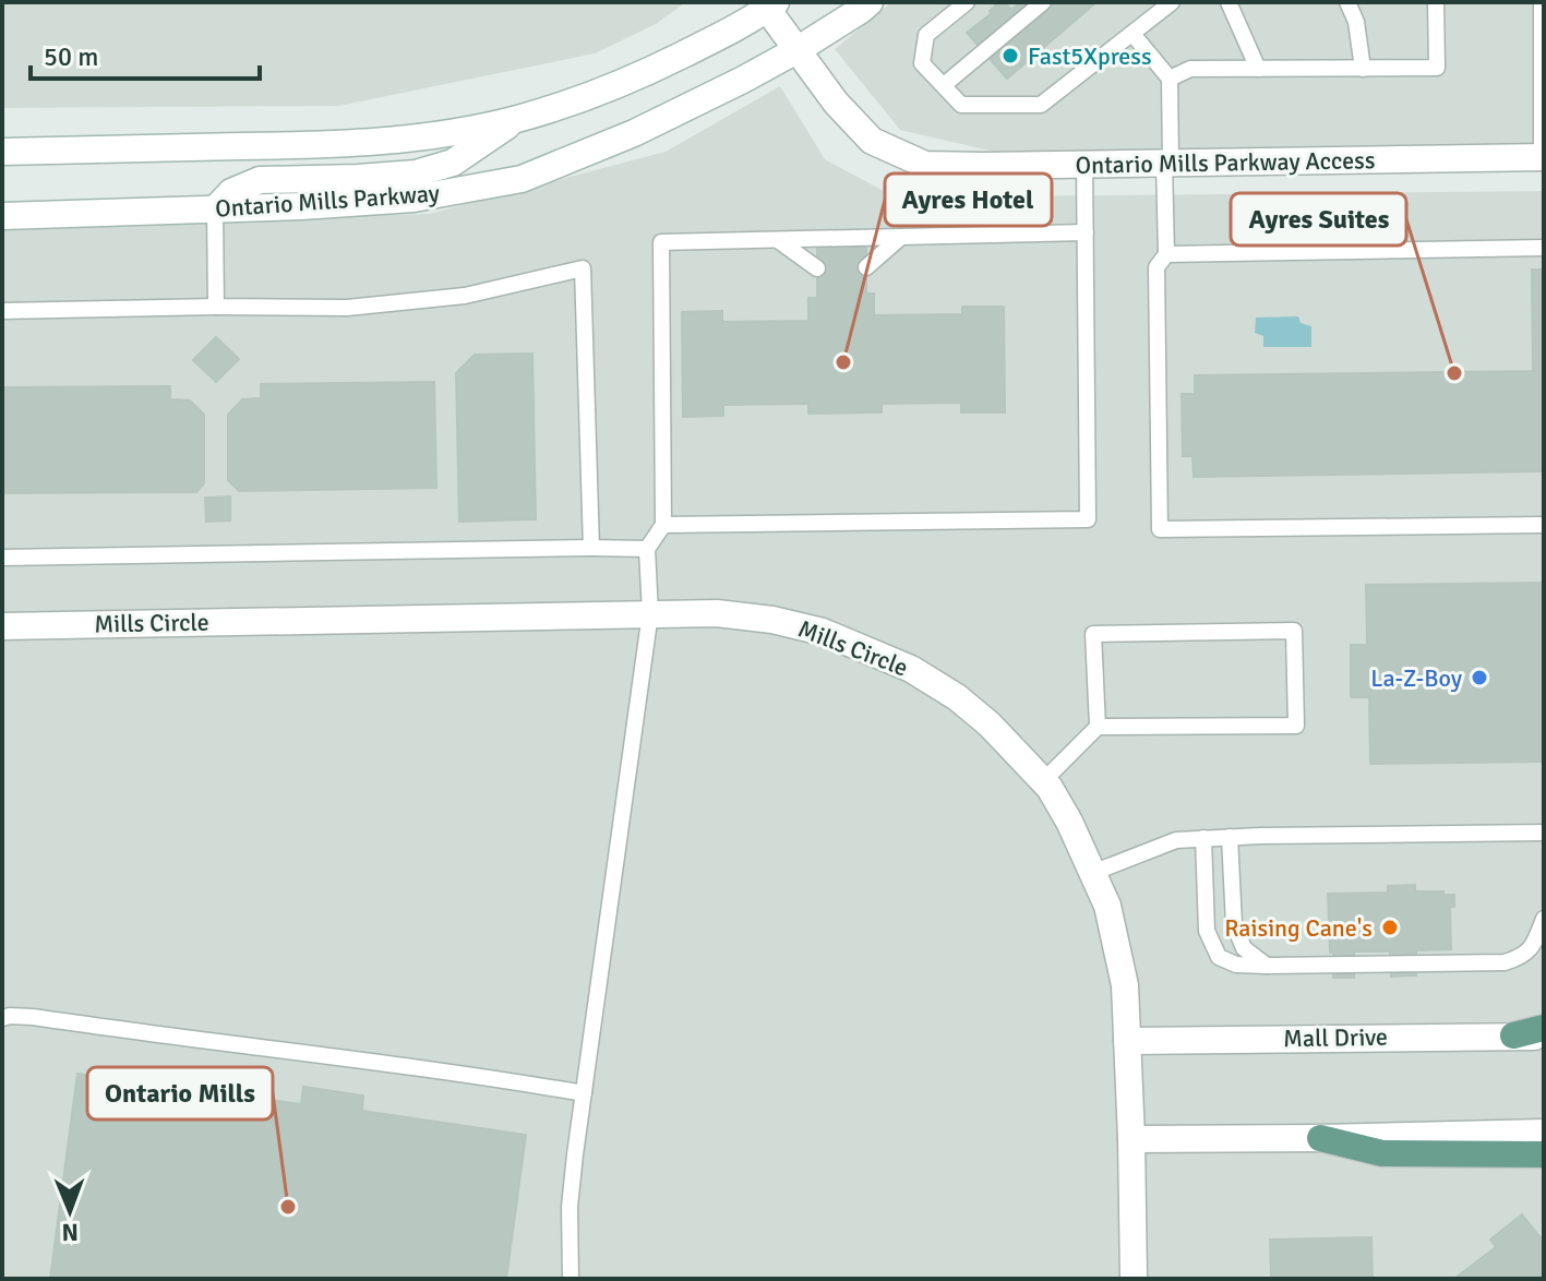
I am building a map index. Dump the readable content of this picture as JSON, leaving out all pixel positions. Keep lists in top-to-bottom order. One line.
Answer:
{"streets":{"street":["Ontario Mills Parkway Access","Ontario Mills Parkway","Mills Circle","Mall Drive"]},"crossings":[["Ontario Mills Parkway Access","Ontario Mills Parkway"],["Mills Circle","Mall Drive"]],"places":["Fast5Xpress","Ayres Hotel","Ayres Suites","La-Z-Boy","Raising Cane's","Ontario Mills"],"scale_bar":"50 m","north":"bottom"}
